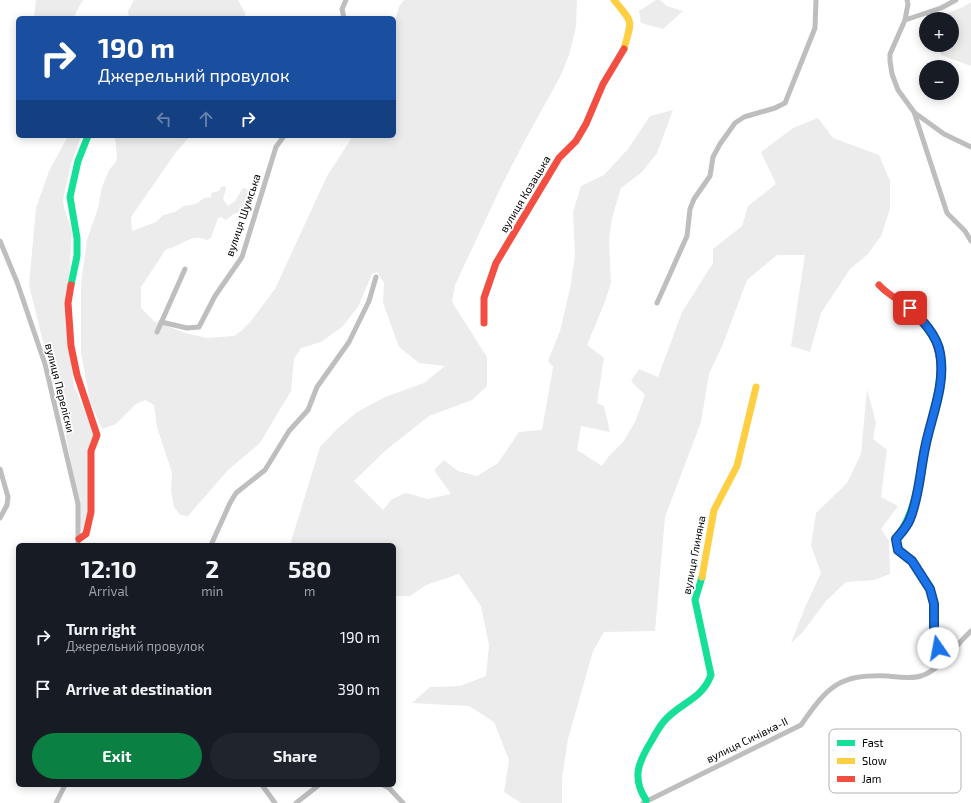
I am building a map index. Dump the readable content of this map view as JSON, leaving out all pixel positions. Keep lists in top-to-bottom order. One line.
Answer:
{"streets":{"street":["вулиця Козацька","вулиця Шумська","вулиця Переліски","вулиця Глиняна","вулиця Сичівка-II"]},"crossings":[["вулиця Глиняна","вулиця Сичівка-II"]],"legend":["Fast","Slow","Jam"],"page":{"map_buttons":["+","−"],"turn":["190 m","Джерельний провулок"],"eta":["12:10","Arrival","2","min","580","m"],"list":[{"name":"Turn right","note":"Джерельний провулок","value":"190 m"},{"name":"Arrive at destination","value":"390 m"}],"buttons":["Exit","Share"]}}
